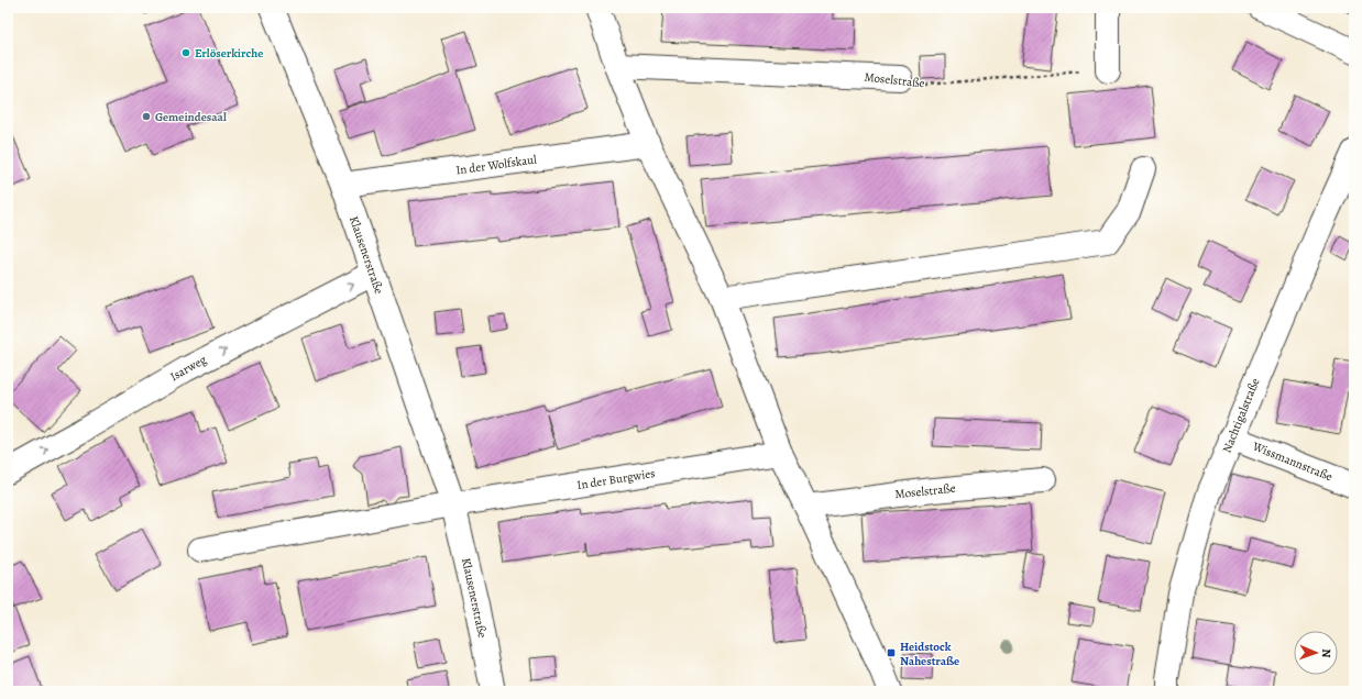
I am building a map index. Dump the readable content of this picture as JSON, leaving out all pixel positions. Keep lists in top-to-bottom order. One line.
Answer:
{"streets":{"street":["Moselstraße","In der Wolfskaul","Klausenerstraße","Isarweg","Nachtigalstraße","Wissmannstraße","In der Burgwies"]},"crossings":[["In der Wolfskaul","Klausenerstraße"],["Klausenerstraße","Isarweg"],["Klausenerstraße","In der Burgwies"],["Nachtigalstraße","Wissmannstraße"]],"places":{"other":["Erlöserkirche","Gemeindesaal"],"transit":["Heidstock Nahestraße"]},"north":"right"}
